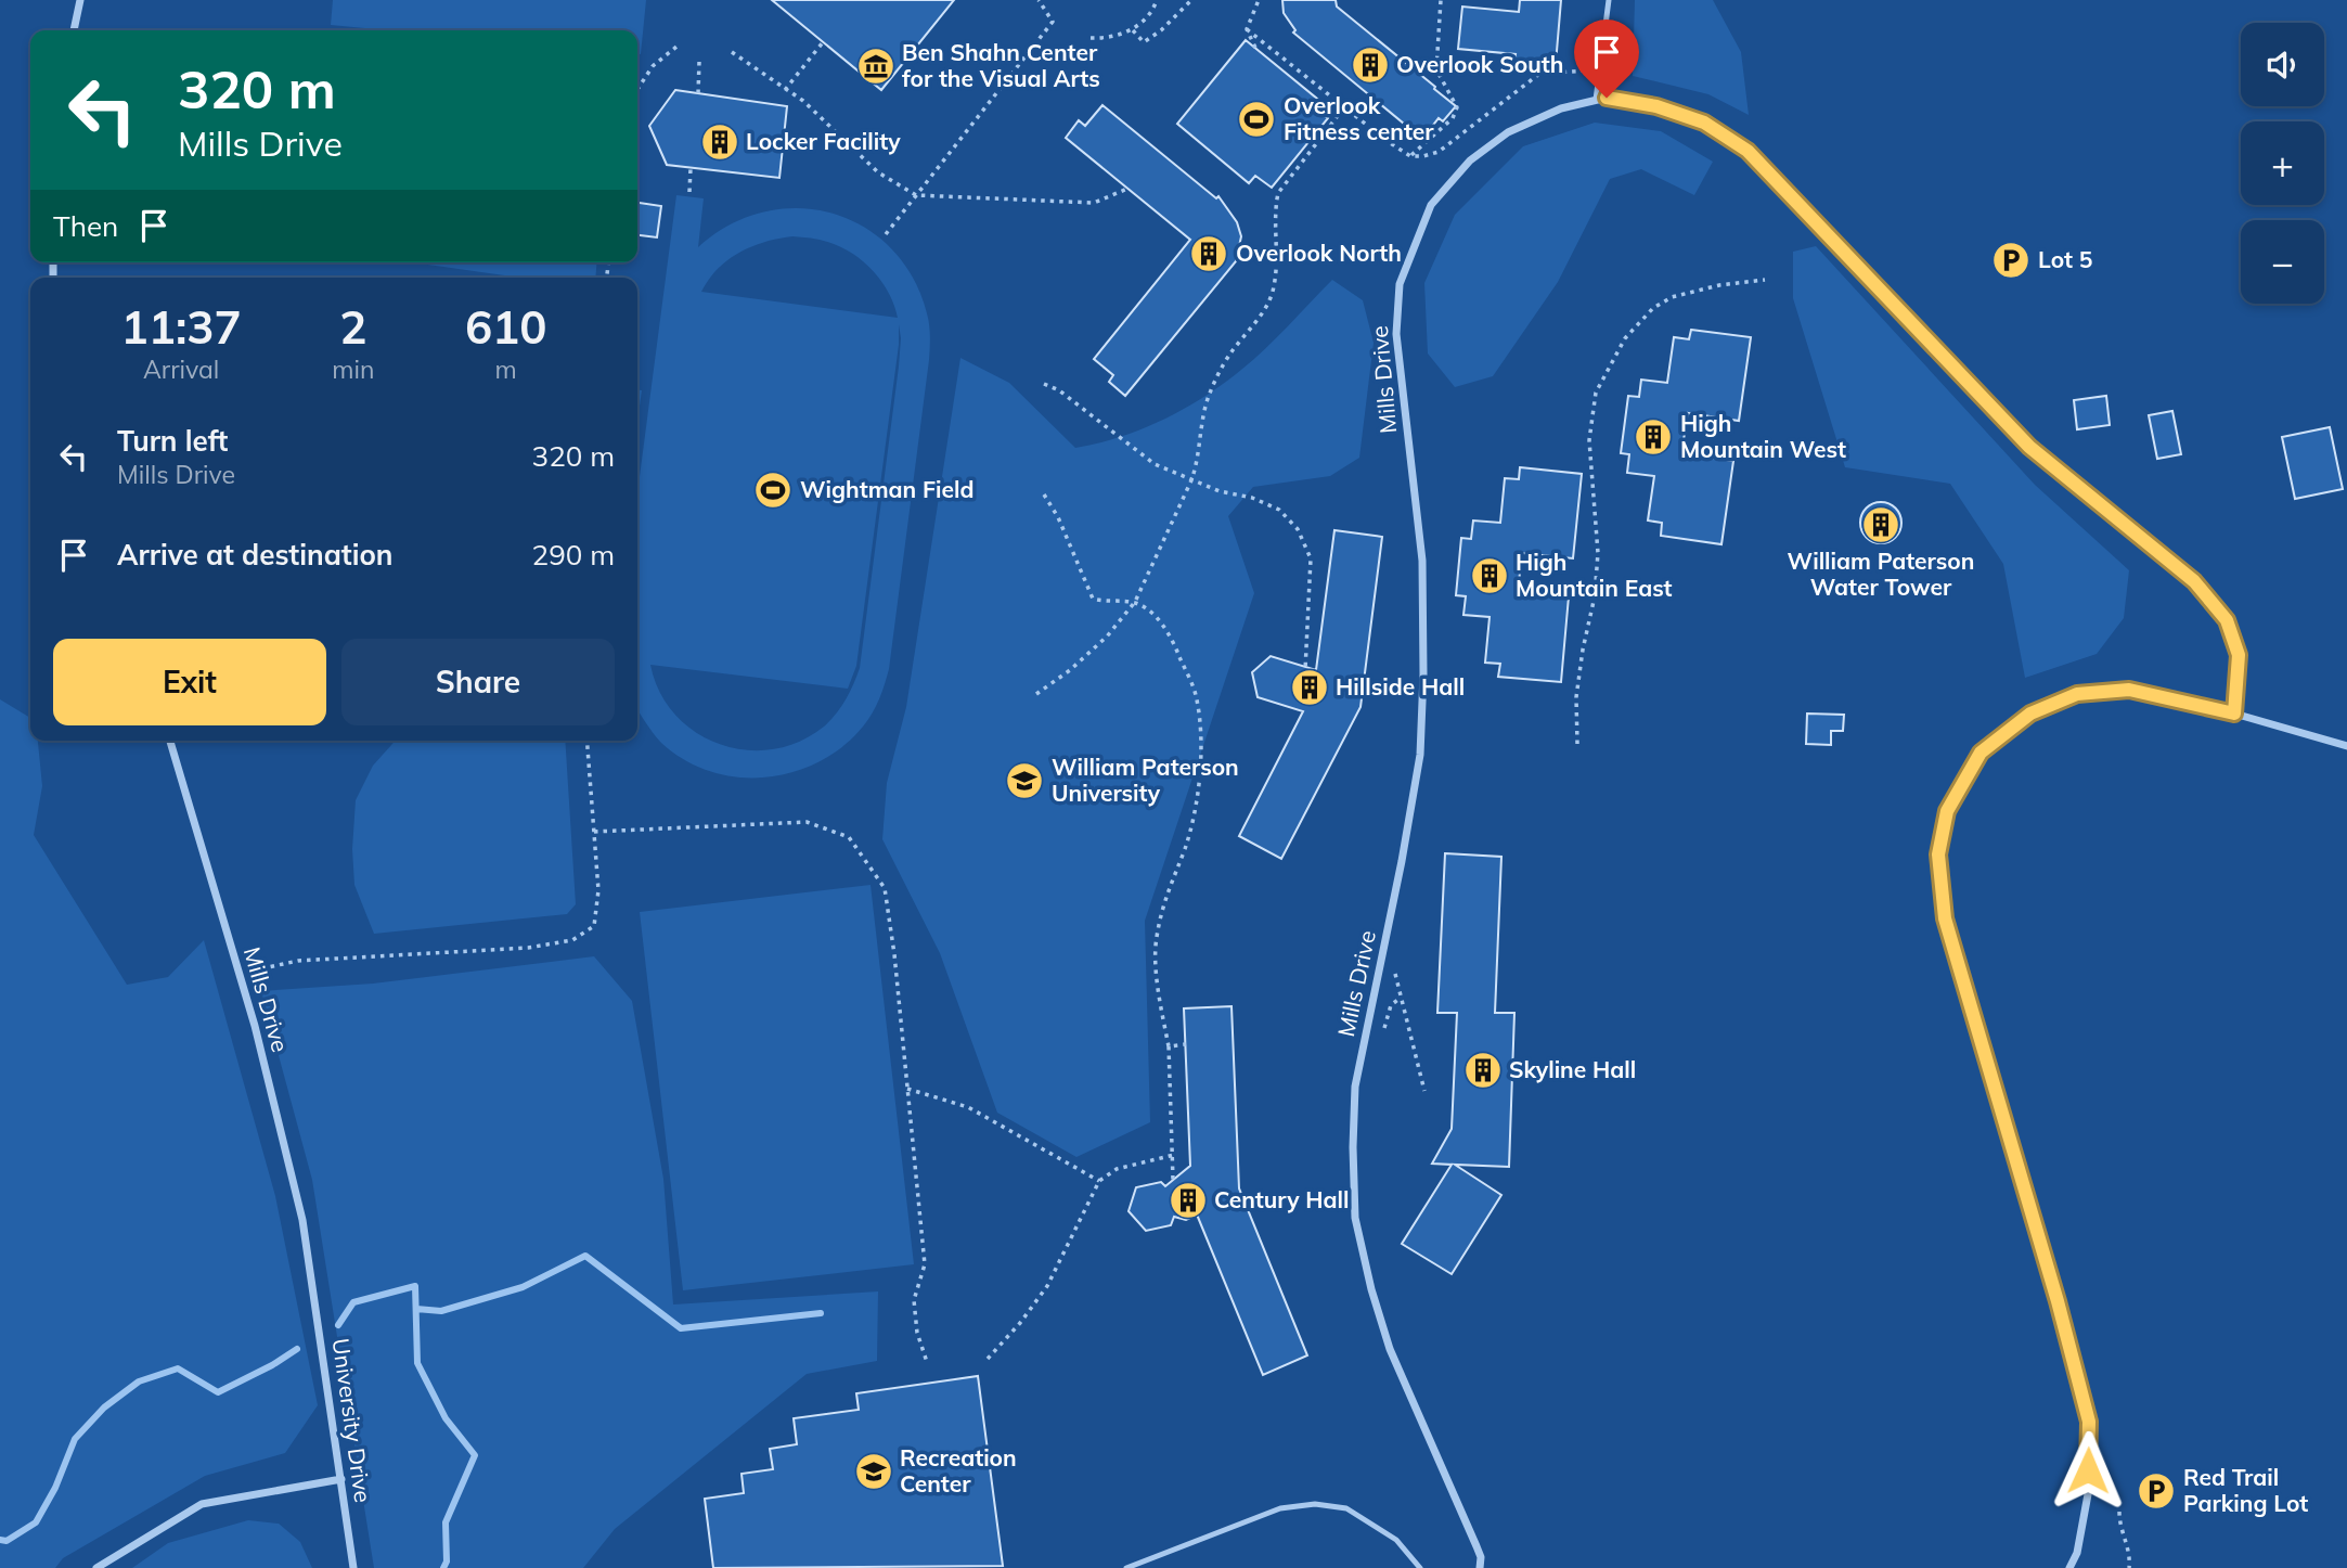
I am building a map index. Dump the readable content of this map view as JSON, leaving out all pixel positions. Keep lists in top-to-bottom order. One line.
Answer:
{"streets":{"street":["Mills Drive","University Drive"]},"crossings":[["Mills Drive","University Drive"]],"places":{"building":["Overlook South","Locker Facility","Overlook North","High Mountain West","William Paterson Water Tower","High Mountain East","Hillside Hall","Skyline Hall","Century Hall"],"museum":["Ben Shahn Center for the Visual Arts"],"sports":["Overlook Fitness center","Wightman Field"],"parking":["Lot 5","Red Trail Parking Lot"],"school or university":["William Paterson University","Recreation Center"]},"page":{"map_buttons":["+","−"],"turn":["320 m","Mills Drive"],"then":"Then","eta":["11:37","Arrival","2","min","610","m"],"list":[{"name":"Turn left","note":"Mills Drive","value":"320 m"},{"name":"Arrive at destination","value":"290 m"}],"buttons":["Exit","Share"]}}
